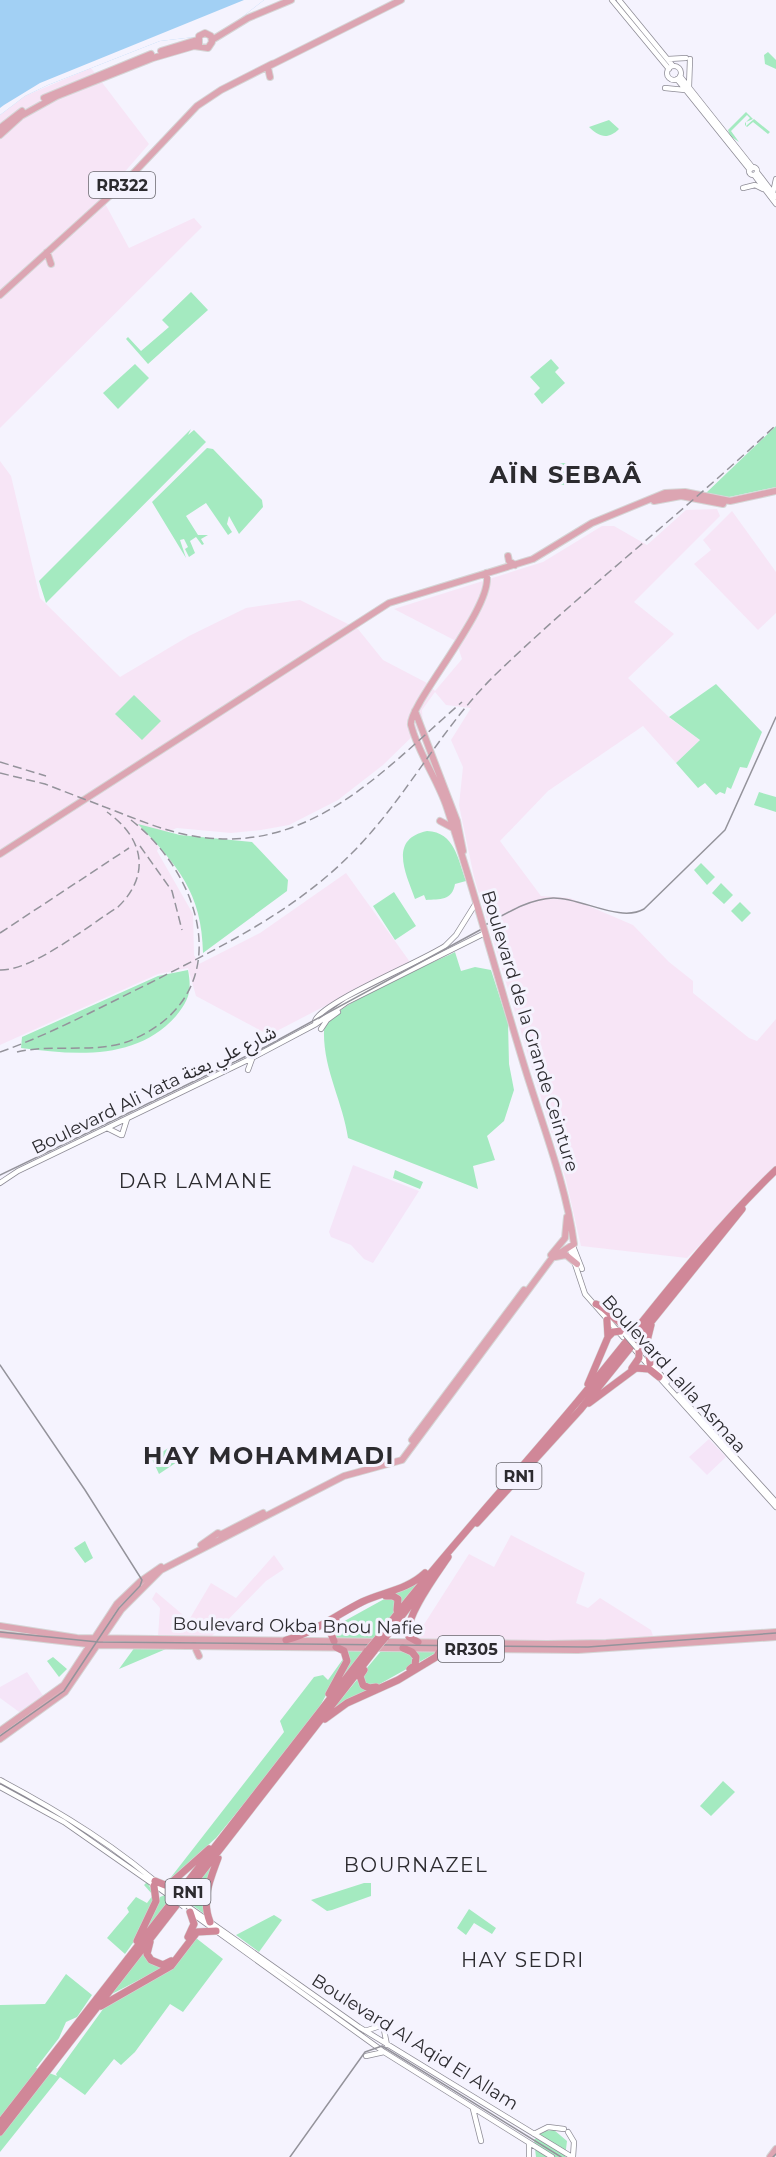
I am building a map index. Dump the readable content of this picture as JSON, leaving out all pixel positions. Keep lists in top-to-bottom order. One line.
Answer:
{"streets":{"highway":["RN1"],"main road":["RR322","Boulevard de la Grande Ceinture","Boulevard Ali Yata شارع علي يعتة","Boulevard Lalla Asmaa","Boulevard Okba Bnou Nafie","RR305","Boulevard Al Aqid El Allam"]},"crossings":[["Boulevard de la Grande Ceinture","Boulevard Ali Yata شارع علي يعتة"],["Boulevard de la Grande Ceinture","Boulevard Lalla Asmaa"]],"districts":["AÏN SEBAÂ","DAR LAMANE","HAY MOHAMMADI","BOURNAZEL","HAY SEDRI"]}
